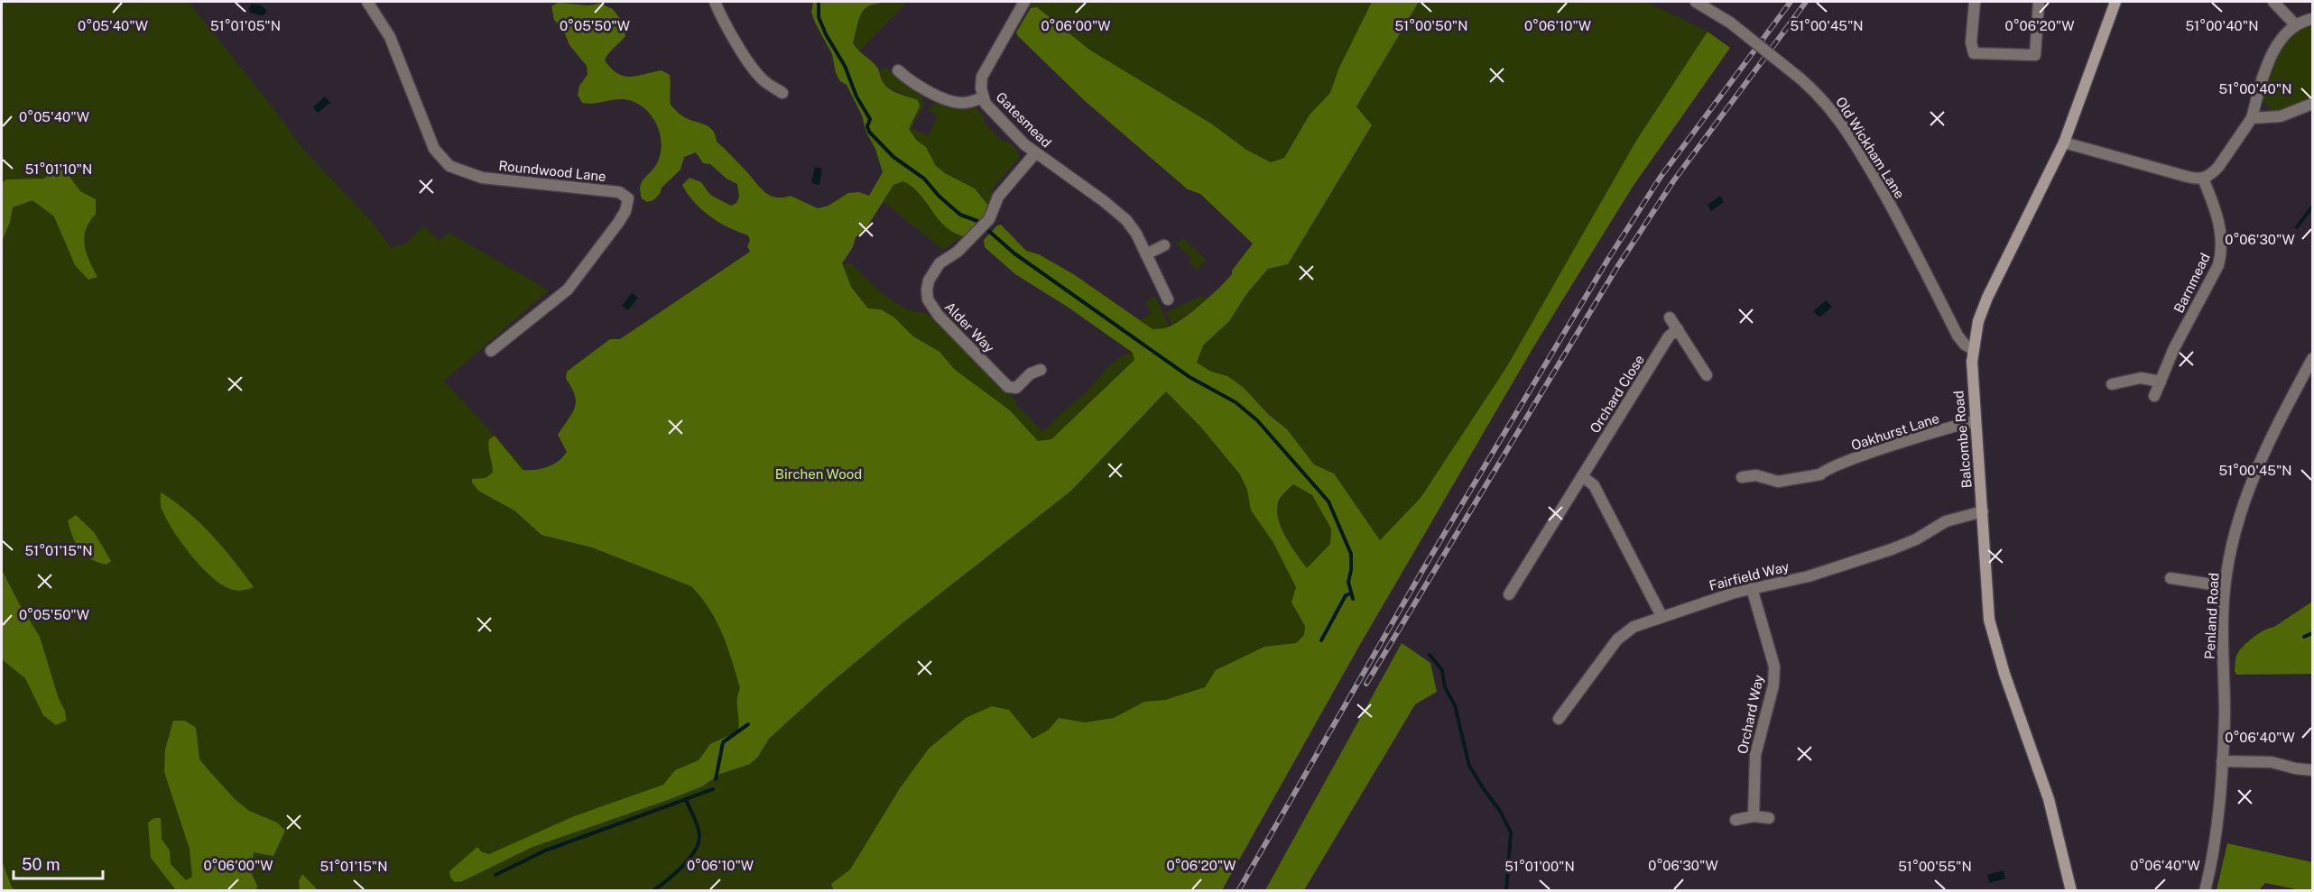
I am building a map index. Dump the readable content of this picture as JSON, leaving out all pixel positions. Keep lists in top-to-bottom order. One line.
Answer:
{"streets":{"street":["Gatesmead","Old Wickham Lane","Roundwood Lane","Barnmead","Alder Way","Orchard Close","Oakhurst Lane","Balcombe Road","Fairfield Way","Penland Road","Orchard Way"]},"crossings":[["Gatesmead","Alder Way"],["Old Wickham Lane","Balcombe Road"],["Oakhurst Lane","Balcombe Road"],["Balcombe Road","Fairfield Way"],["Fairfield Way","Orchard Way"]],"parks":["Birchen Wood"],"scale_bar":"50 m","coordinates":["51°00'50\"N","51°00'45\"N","51°01'05\"N","51°00'40\"N","0°05'50\"W","0°05'40\"W","0°06'00\"W","0°06'10\"W","0°06'20\"W","51°01'10\"N","0°06'30\"W","51°01'15\"N","0°06'40\"W","51°01'00\"N","51°00'55\"N"]}
